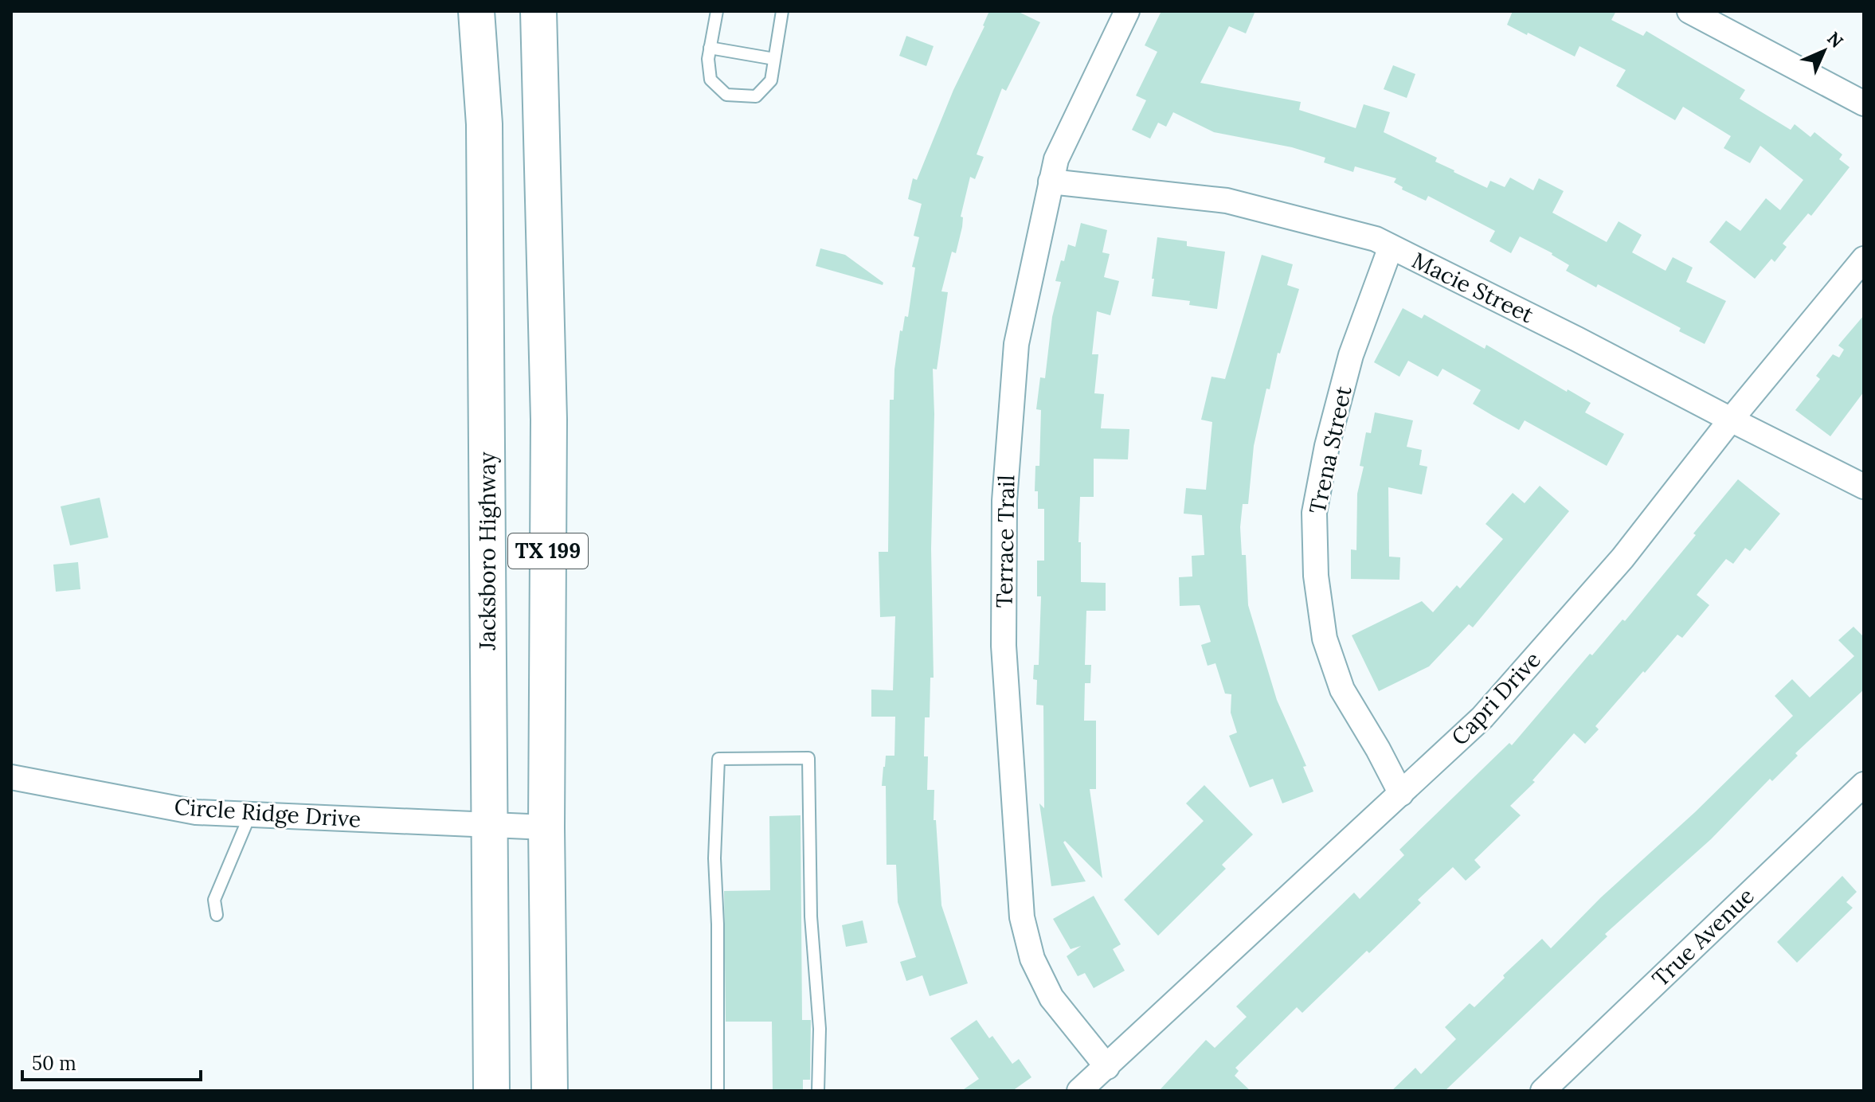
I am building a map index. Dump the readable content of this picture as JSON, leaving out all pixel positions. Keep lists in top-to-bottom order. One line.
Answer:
{"streets":{"main road":["Jacksboro Highway","TX 199"],"street":["Macie Street","Trena Street","Terrace Trail","Capri Drive","Circle Ridge Drive","True Avenue"]},"crossings":[["Macie Street","Trena Street"],["Macie Street","Terrace Trail"],["Macie Street","Capri Drive"],["Trena Street","Capri Drive"],["Terrace Trail","Capri Drive"],["Jacksboro Highway","Circle Ridge Drive"],["TX 199","Circle Ridge Drive"]],"scale_bar":"50 m","north":"top right"}
